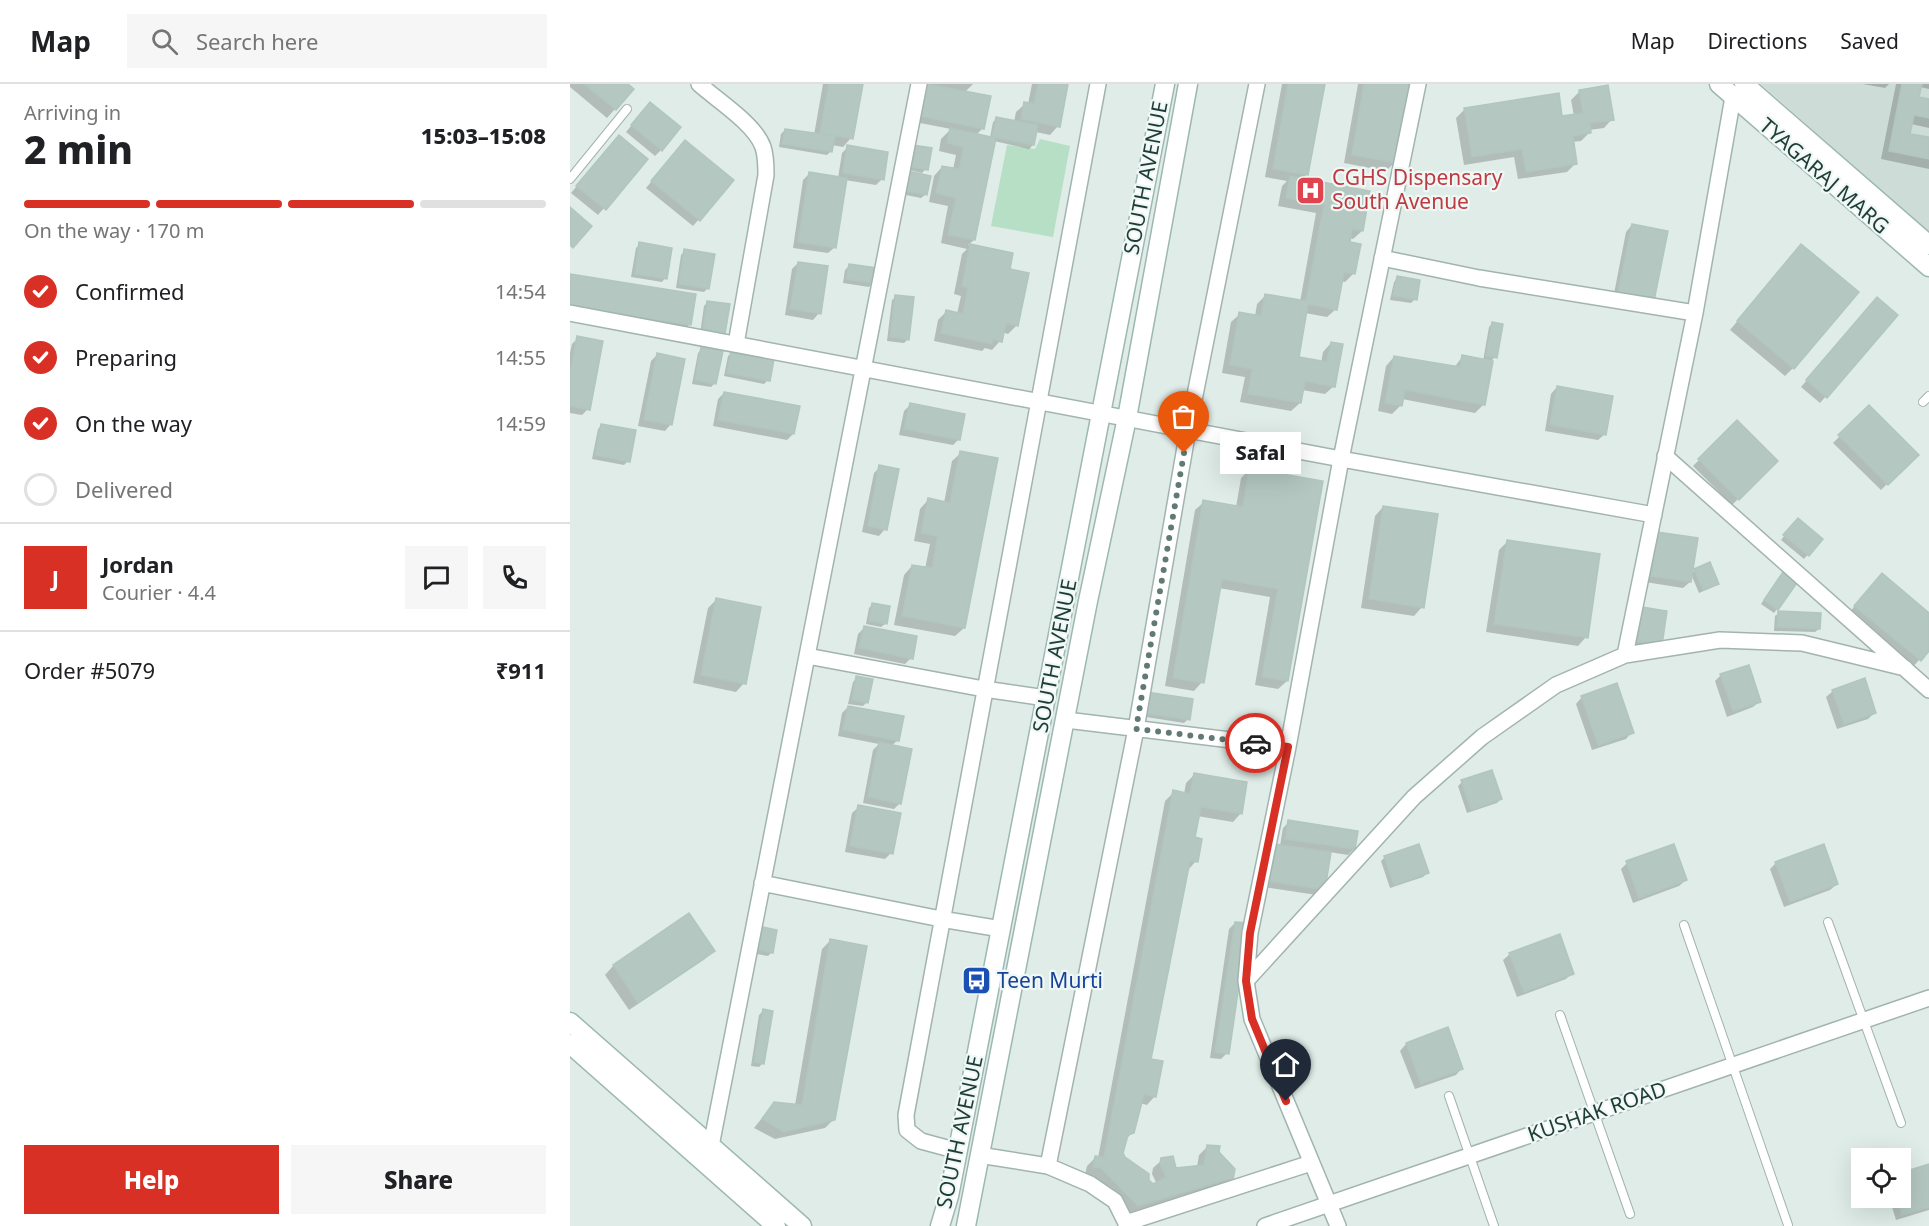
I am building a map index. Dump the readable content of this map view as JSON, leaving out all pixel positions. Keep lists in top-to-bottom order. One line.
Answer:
{"streets":{"main road":["TYAGARAJ MARG","SOUTH AVENUE"],"street":["KUSHAK ROAD"]},"places":{"hospital":["CGHS Dispensary South Avenue"],"other":["Safal"],"bus stop":["Teen Murti"]},"page":{"header":"Map","search":"Search here","nav":["Map","Directions","Saved"],"heading":["2 min","Arriving in","15:03–15:08"],"panel":["Jordan","Courier · 4.4","Order #5079","₹911"],"bar":"On the way · 170 m","list":[["Confirmed","14:54"],["Preparing","14:55"],["On the way","14:59"],"Delivered"],"bubble":"Safal","round":"J","buttons":["Help","Share"]}}
